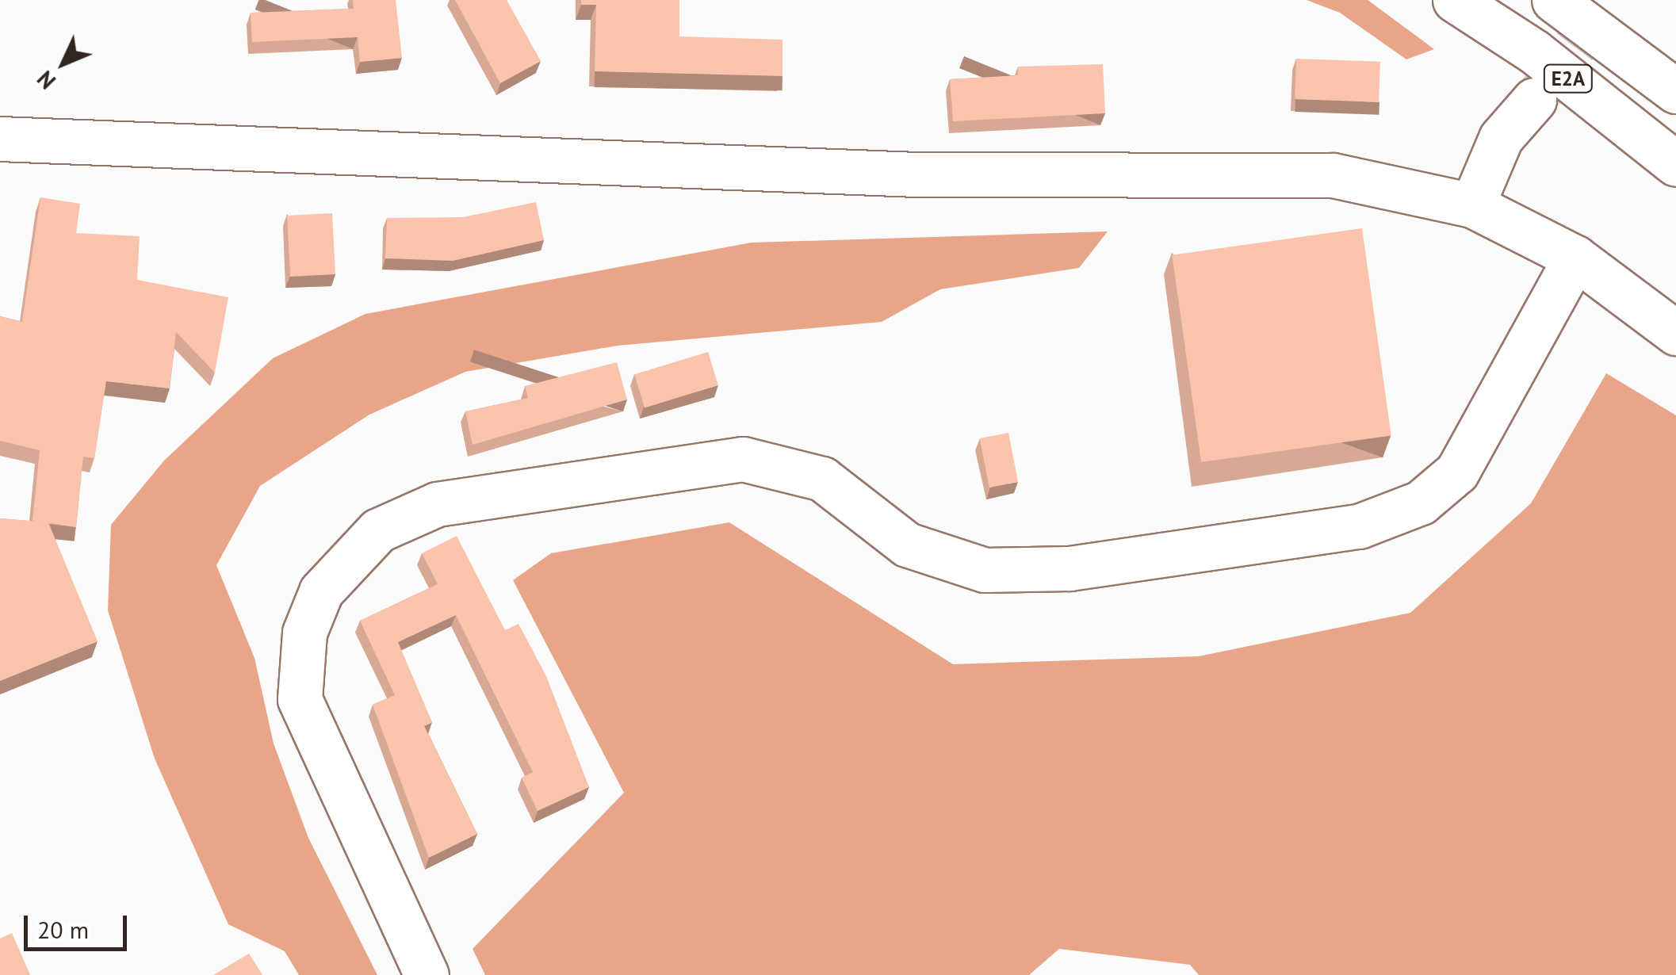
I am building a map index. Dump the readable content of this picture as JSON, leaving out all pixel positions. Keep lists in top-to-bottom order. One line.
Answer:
{"streets":{"main road":["E2A"]},"scale_bar":"20 m","north":"bottom left"}
